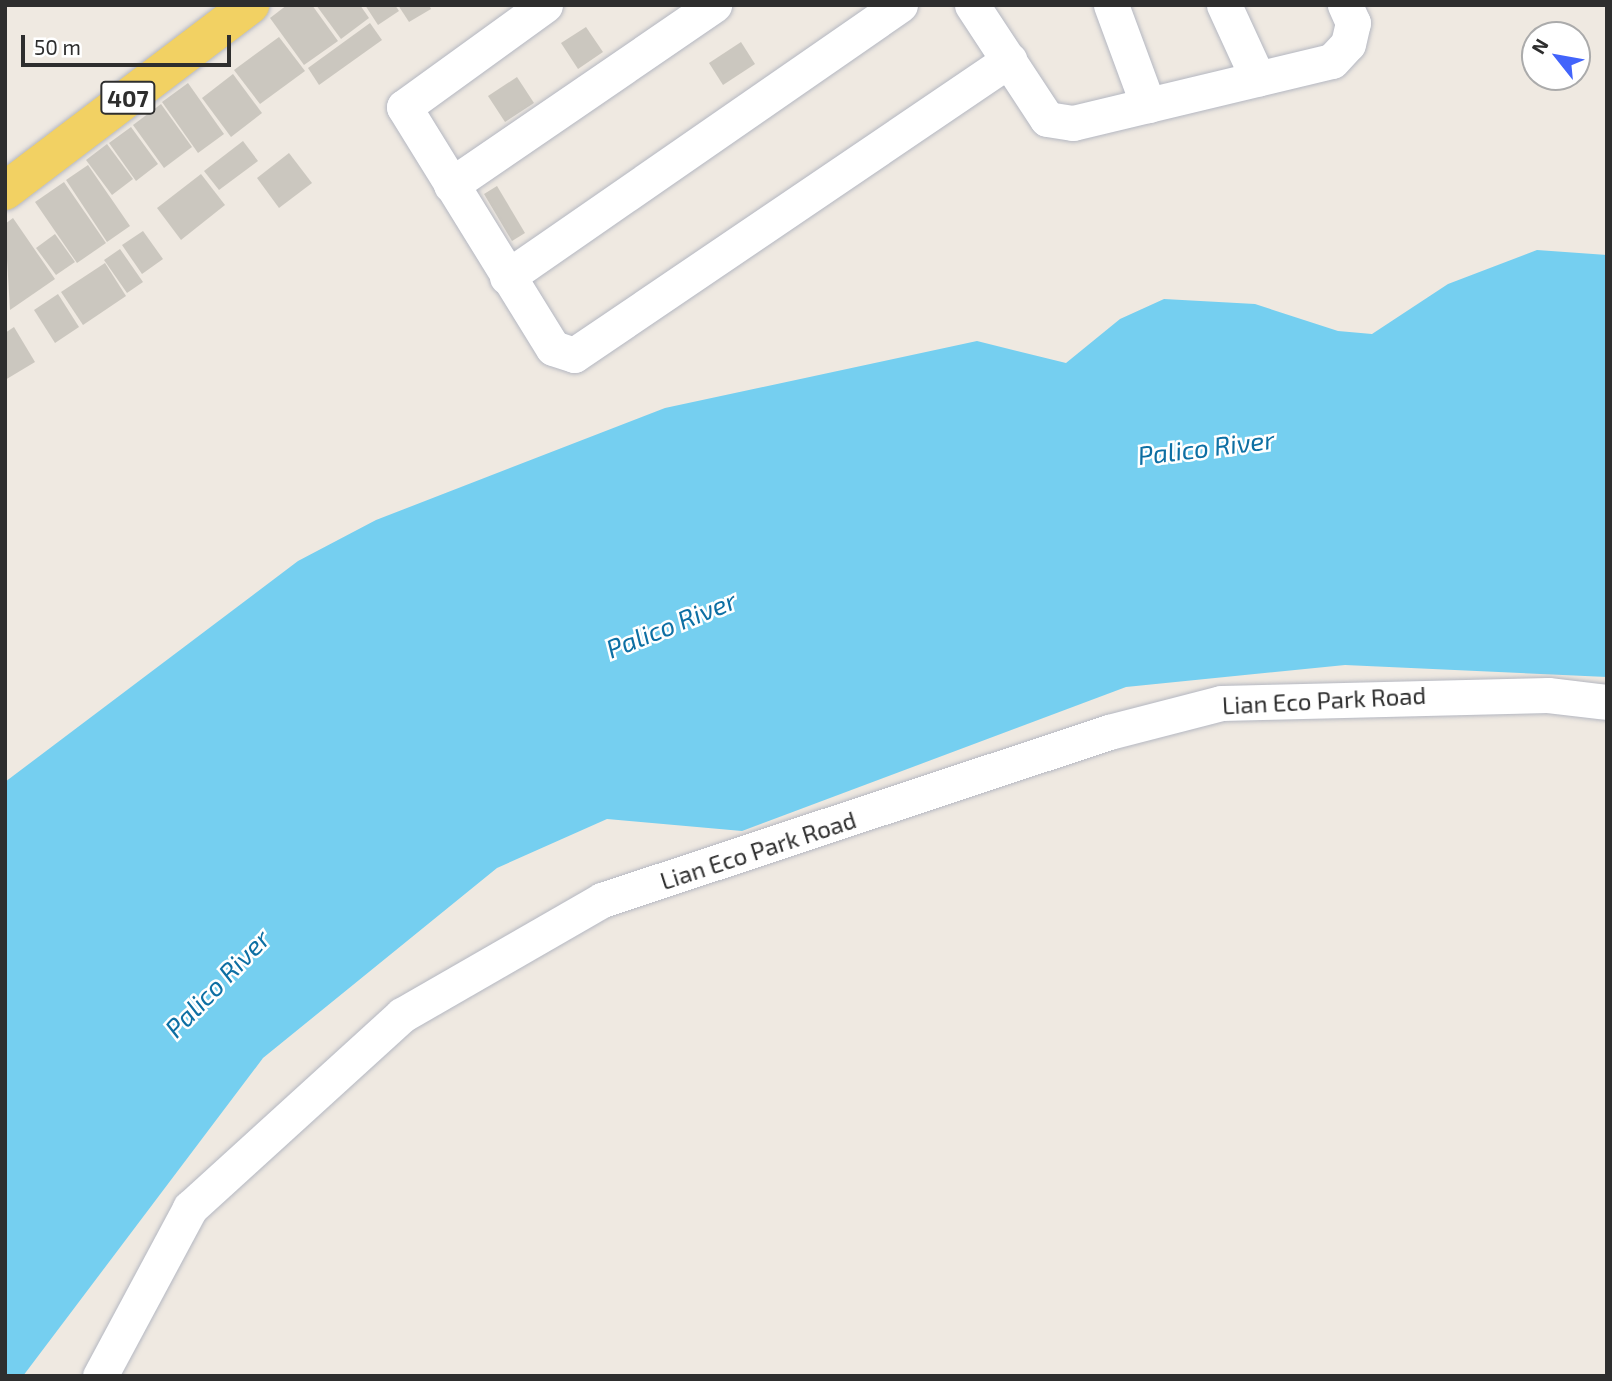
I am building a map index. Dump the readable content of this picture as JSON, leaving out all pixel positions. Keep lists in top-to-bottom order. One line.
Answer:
{"streets":{"main road":["407"],"street":["Lian Eco Park Road"]},"water":["Palico River"],"scale_bar":"50 m","north":"top left"}
